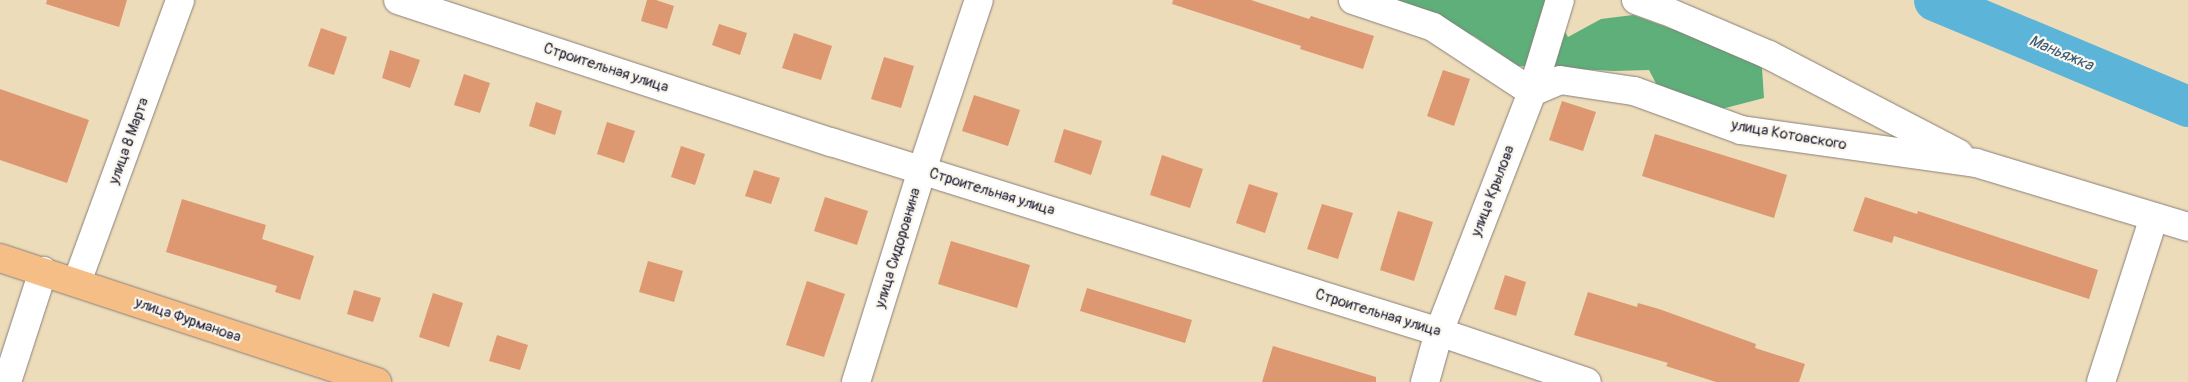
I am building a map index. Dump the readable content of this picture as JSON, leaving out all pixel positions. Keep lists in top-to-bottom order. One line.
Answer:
{"streets":{"main road":["улица Фурманова"],"street":["Строительная улица","улица Котовского","улица 8 Марта","улица Крылова","улица Сидоровнина"]},"crossings":[["Строительная улица","улица Крылова"],["Строительная улица","улица Сидоровнина"],["улица Котовского","улица Крылова"],["улица 8 Марта","улица Фурманова"]],"water":["Маньяжка"]}
